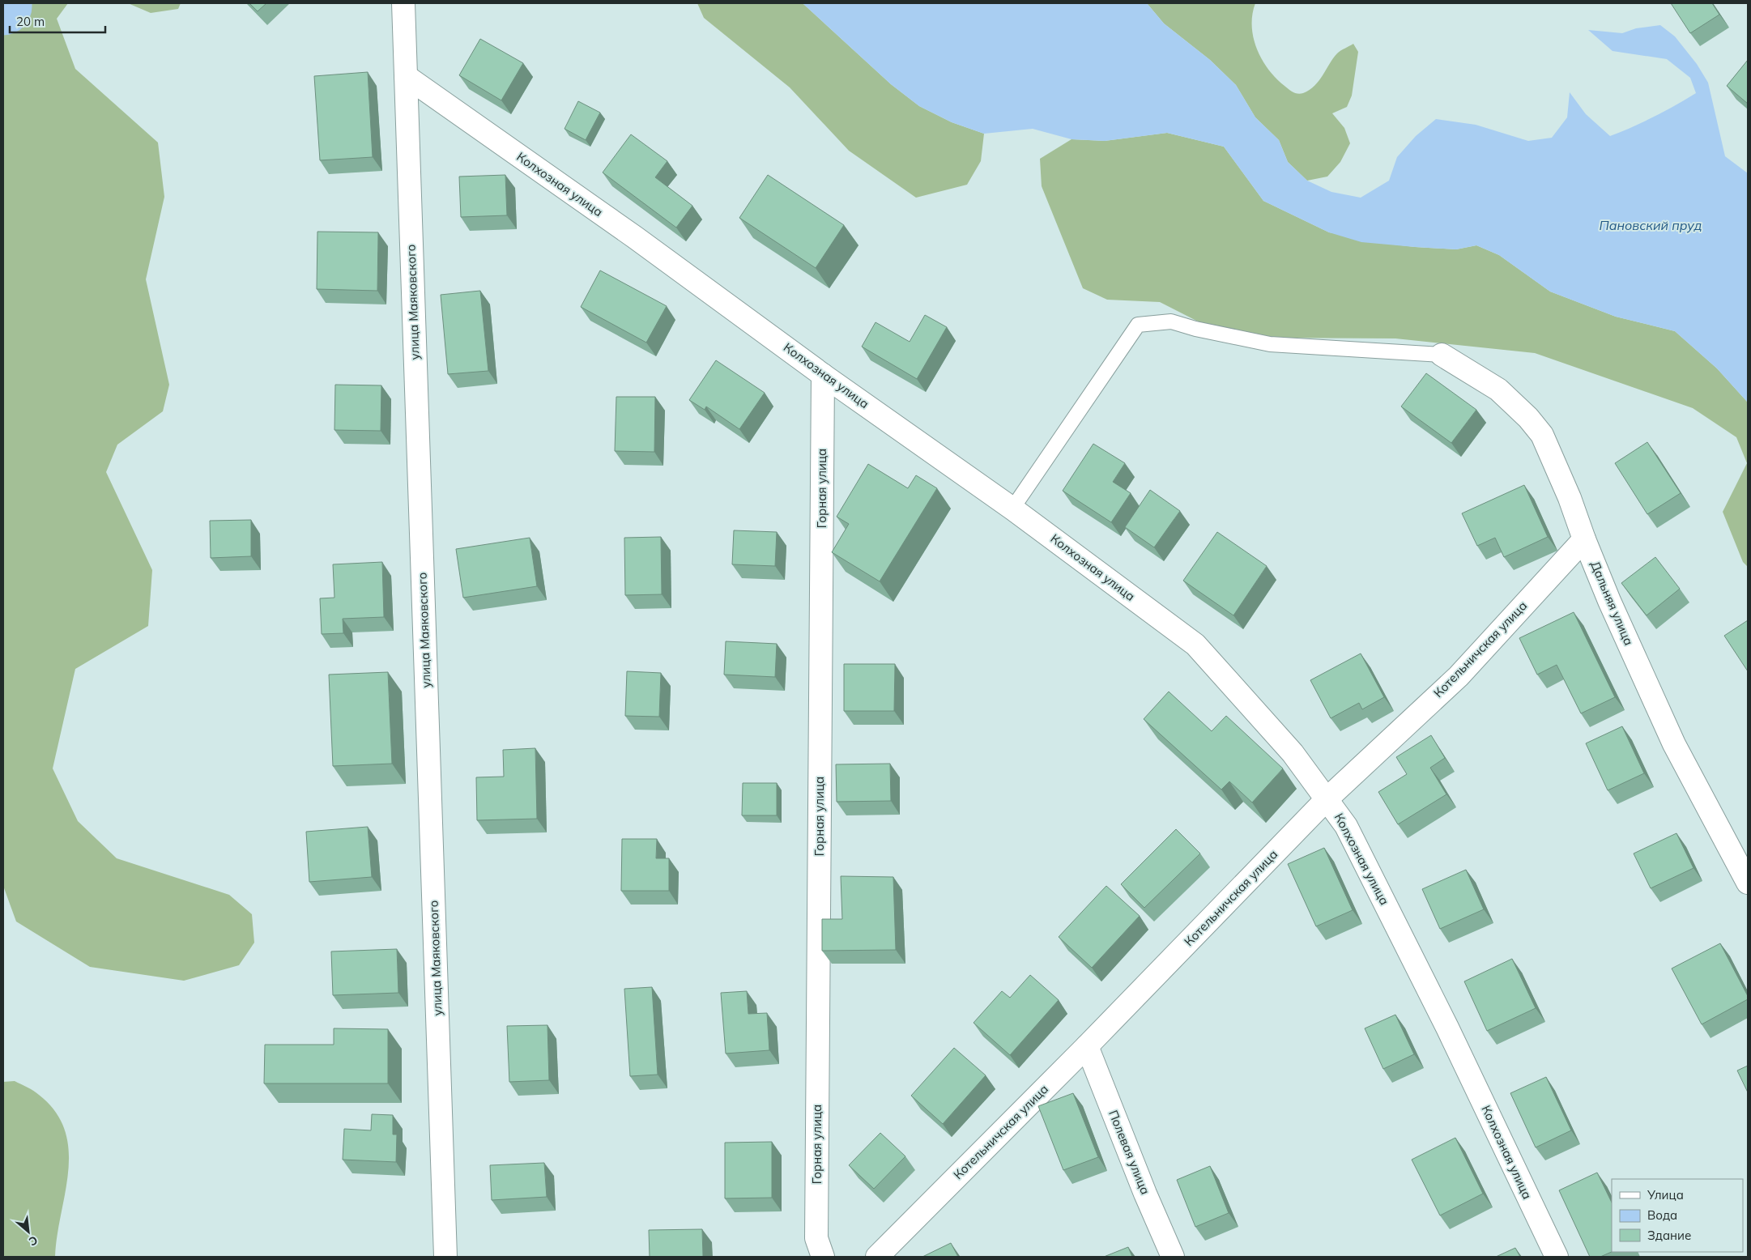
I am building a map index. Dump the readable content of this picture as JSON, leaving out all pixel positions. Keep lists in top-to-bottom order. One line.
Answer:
{"streets":{"street":["Колхозная улица","улица Маяковского","Горная улица","Дальняя улица","Котельничская улица","Полевая улица"]},"crossings":[["Колхозная улица","улица Маяковского"],["Колхозная улица","Горная улица"],["Колхозная улица","Котельничская улица"],["Дальняя улица","Котельничская улица"],["Котельничская улица","Полевая улица"]],"water":["Пановский пруд"],"legend":["Улица","Вода","Здание"],"scale_bar":"20 m","north":"bottom right"}
